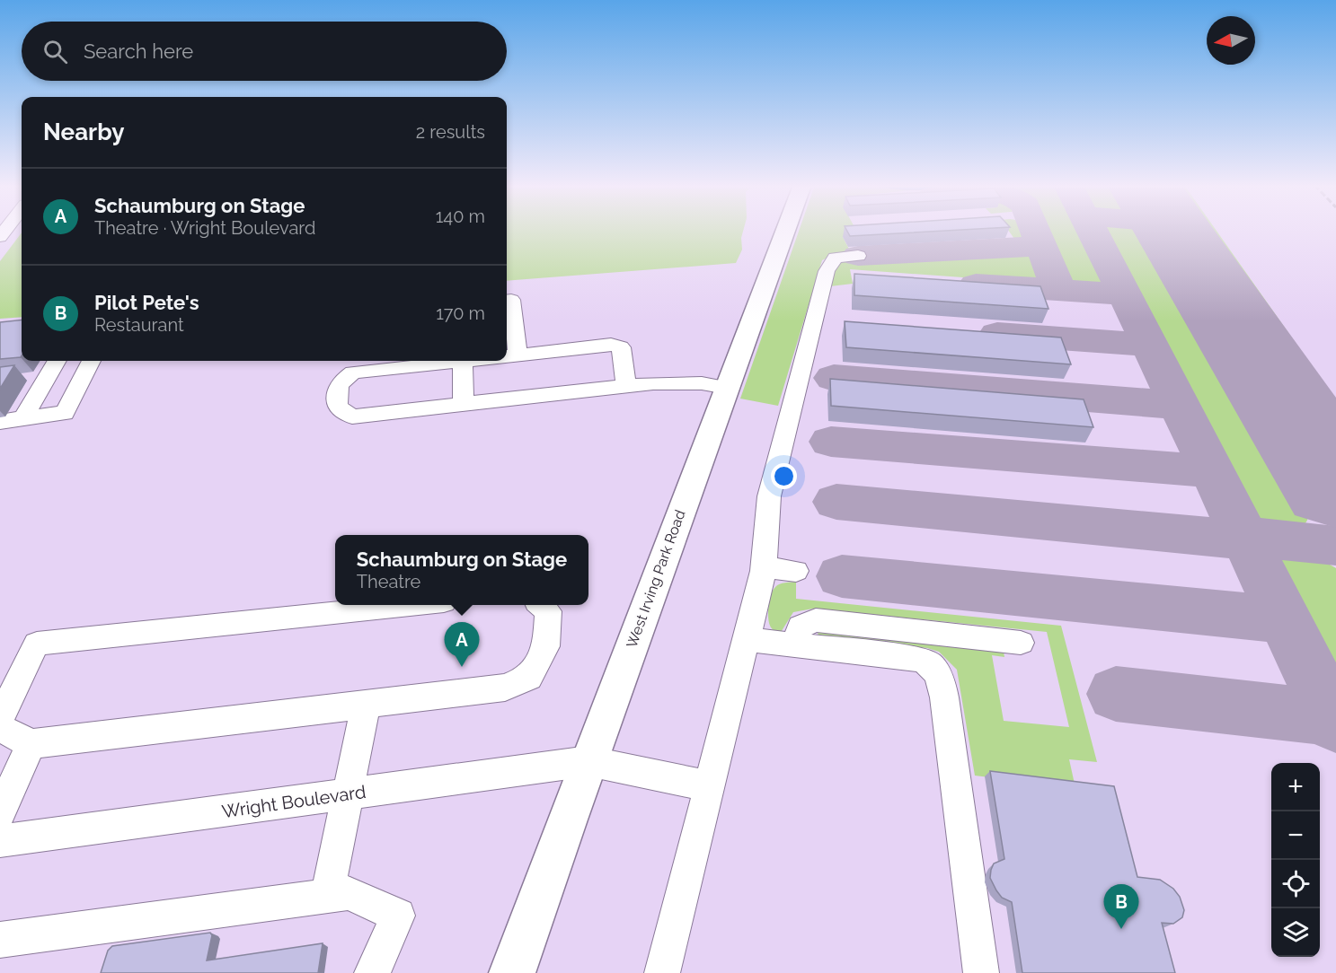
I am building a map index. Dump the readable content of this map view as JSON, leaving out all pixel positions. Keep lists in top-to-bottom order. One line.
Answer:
{"streets":{"main road":["West Irving Park Road"],"street":["Wright Boulevard"]},"crossings":[["West Irving Park Road","Wright Boulevard"]],"north":"left","page":{"search":"Search here","heading":["Nearby","2 results"],"list":[{"mark":"A","name":"Schaumburg on Stage","note":"Theatre · Wright Boulevard","value":"140 m"},{"mark":"B","name":"Pilot Pete's","note":"Restaurant","value":"170 m"}],"popup":["Schaumburg on Stage","Theatre"],"pins":["A","B"],"map_buttons":["+","−"]}}
